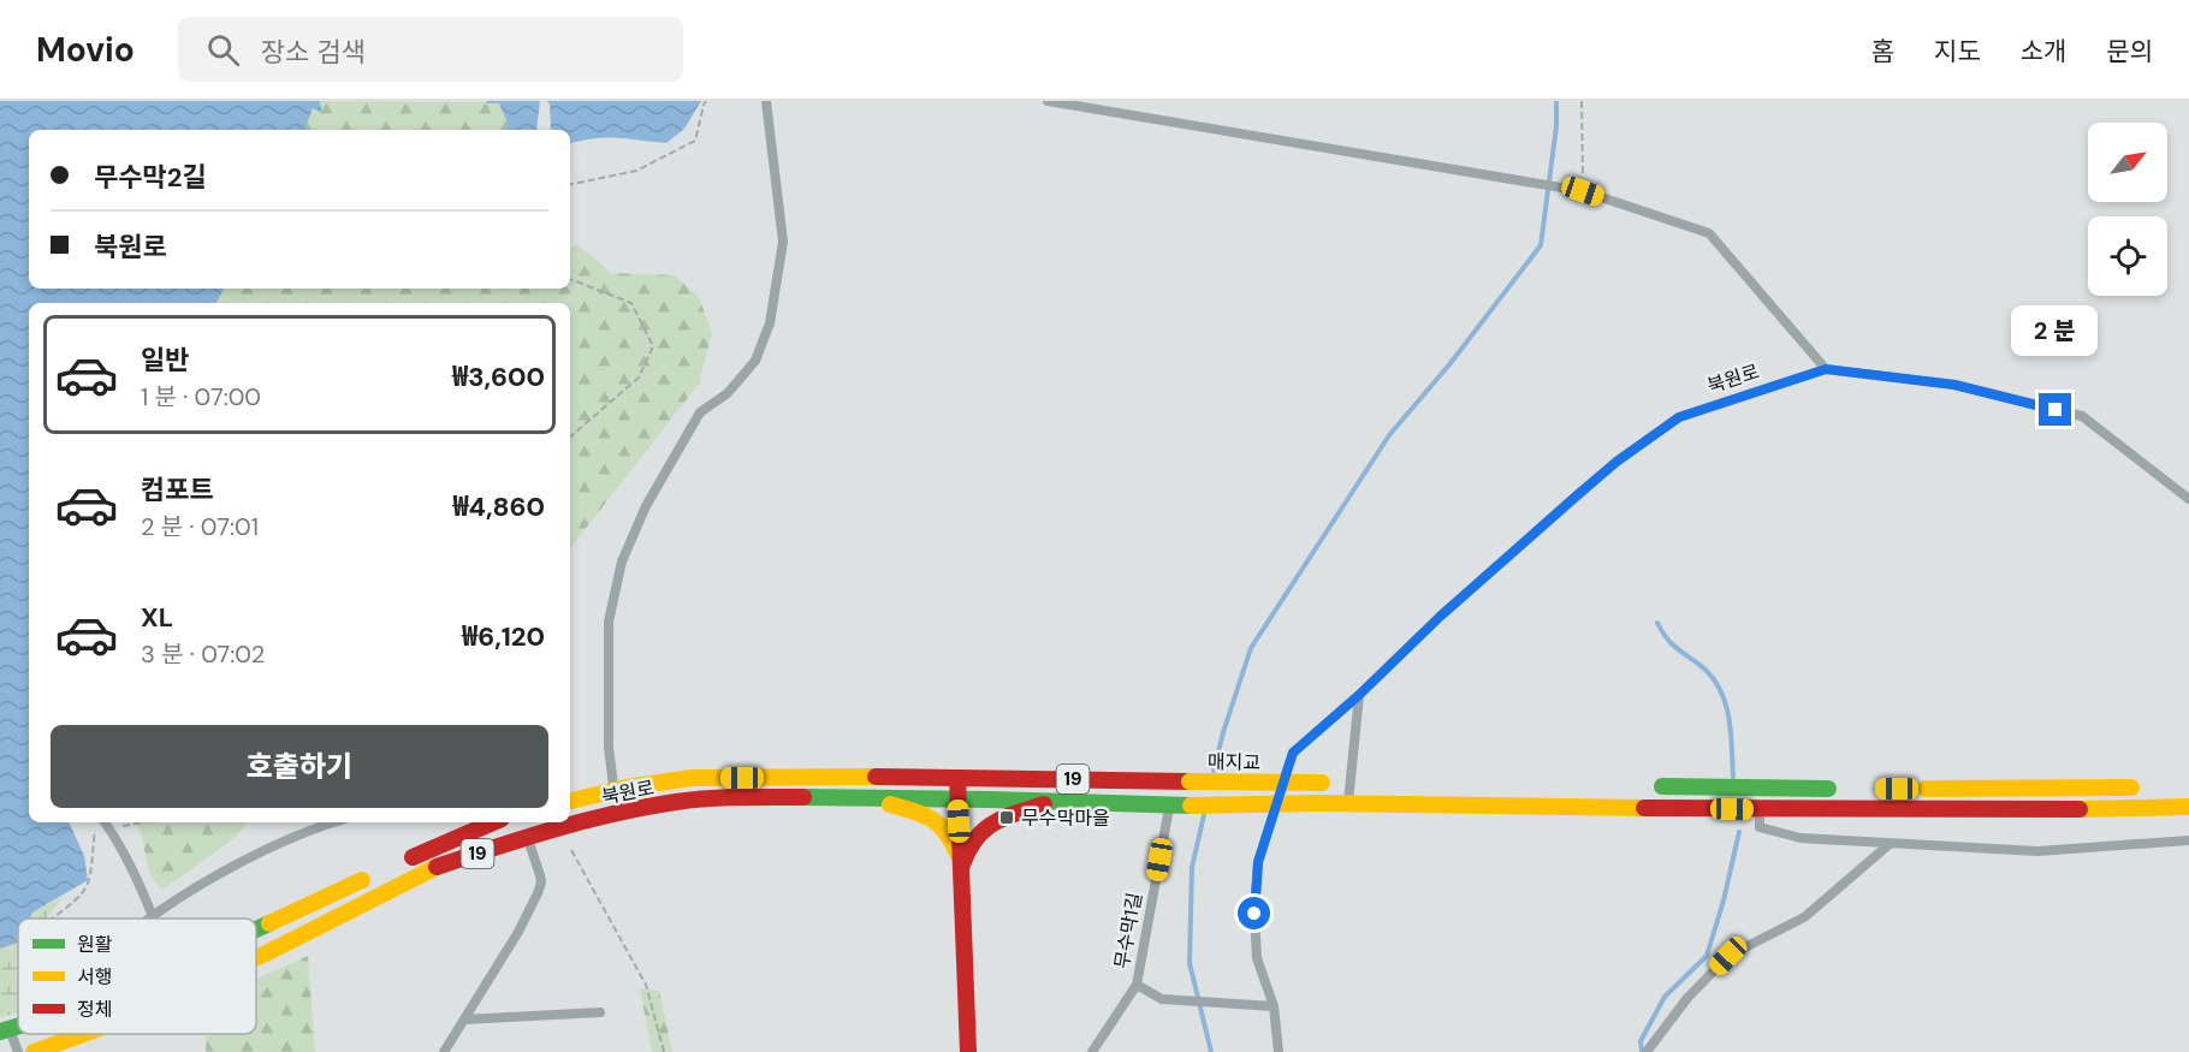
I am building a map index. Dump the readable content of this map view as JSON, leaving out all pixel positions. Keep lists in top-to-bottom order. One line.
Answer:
{"streets":{"main road":["북원로","매지교","19"],"lane":["무수막1길"]},"crossings":[["북원로","매지교"],["북원로","19"],["북원로","무수막1길"]],"places":{"transit":["무수막마을"]},"legend":["원활","서행","정체"],"north":"top right","page":{"header":"Movio","search":"장소 검색","nav":["홈","지도","소개","문의"],"banner":["무수막2길","북원로"],"bubble":"2 분","list":[{"name":"일반","note":"1 분 · 07:00","value":"₩3,600"},{"name":"컴포트","note":"2 분 · 07:01","value":"₩4,860"},{"name":"XL","note":"3 분 · 07:02","value":"₩6,120"}],"buttons":"호출하기"}}
